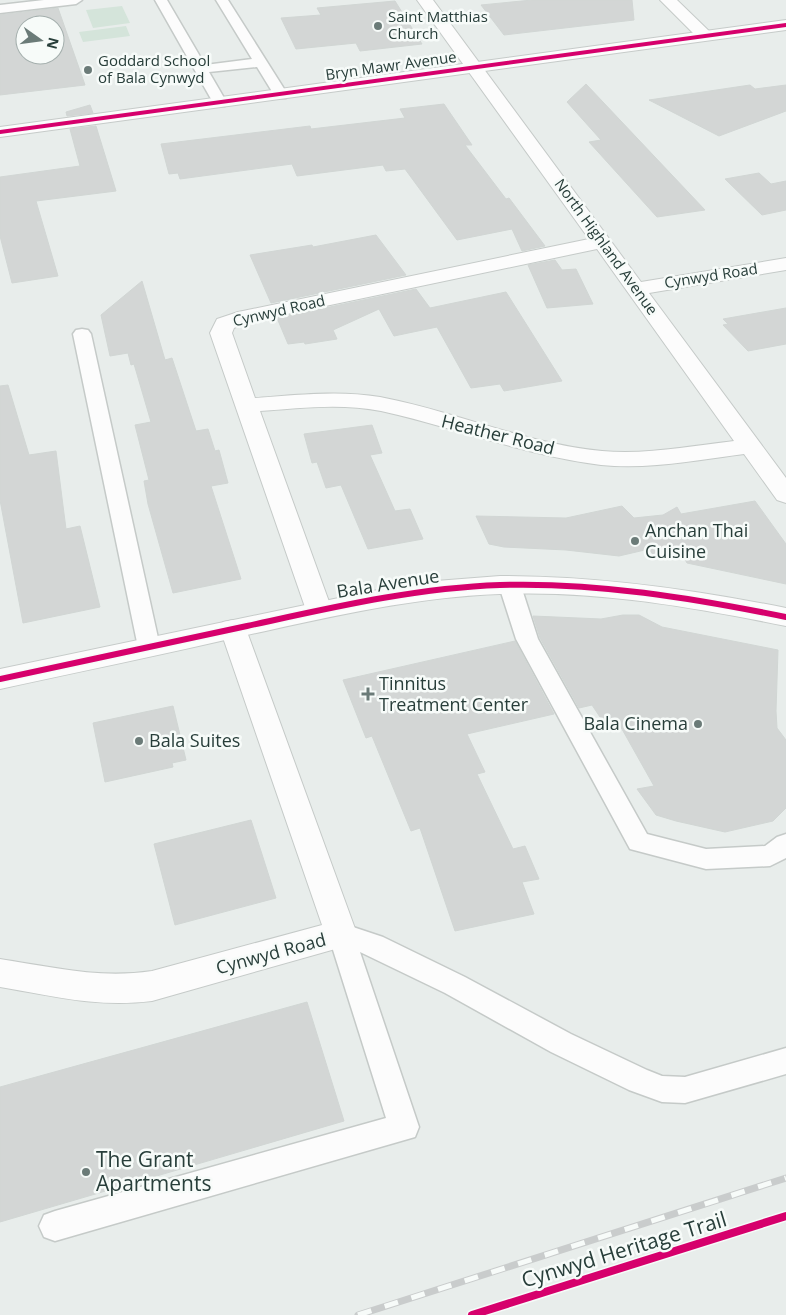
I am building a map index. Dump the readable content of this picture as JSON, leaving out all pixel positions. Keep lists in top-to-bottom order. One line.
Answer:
{"streets":{"street":["Bryn Mawr Avenue","North Highland Avenue","Cynwyd Road","Heather Road","Bala Avenue"],"cycle path":["Cynwyd Heritage Trail"]},"crossings":[["Bryn Mawr Avenue","North Highland Avenue"],["North Highland Avenue","Cynwyd Road"],["North Highland Avenue","Heather Road"],["Cynwyd Road","Heather Road"],["Cynwyd Road","Bala Avenue"]],"places":{"other":["Saint Matthias Church","Goddard School of Bala Cynwyd","Anchan Thai Cuisine","Bala Cinema","Bala Suites","The Grant Apartments"],"health":["Tinnitus Treatment Center"]},"north":"right"}
